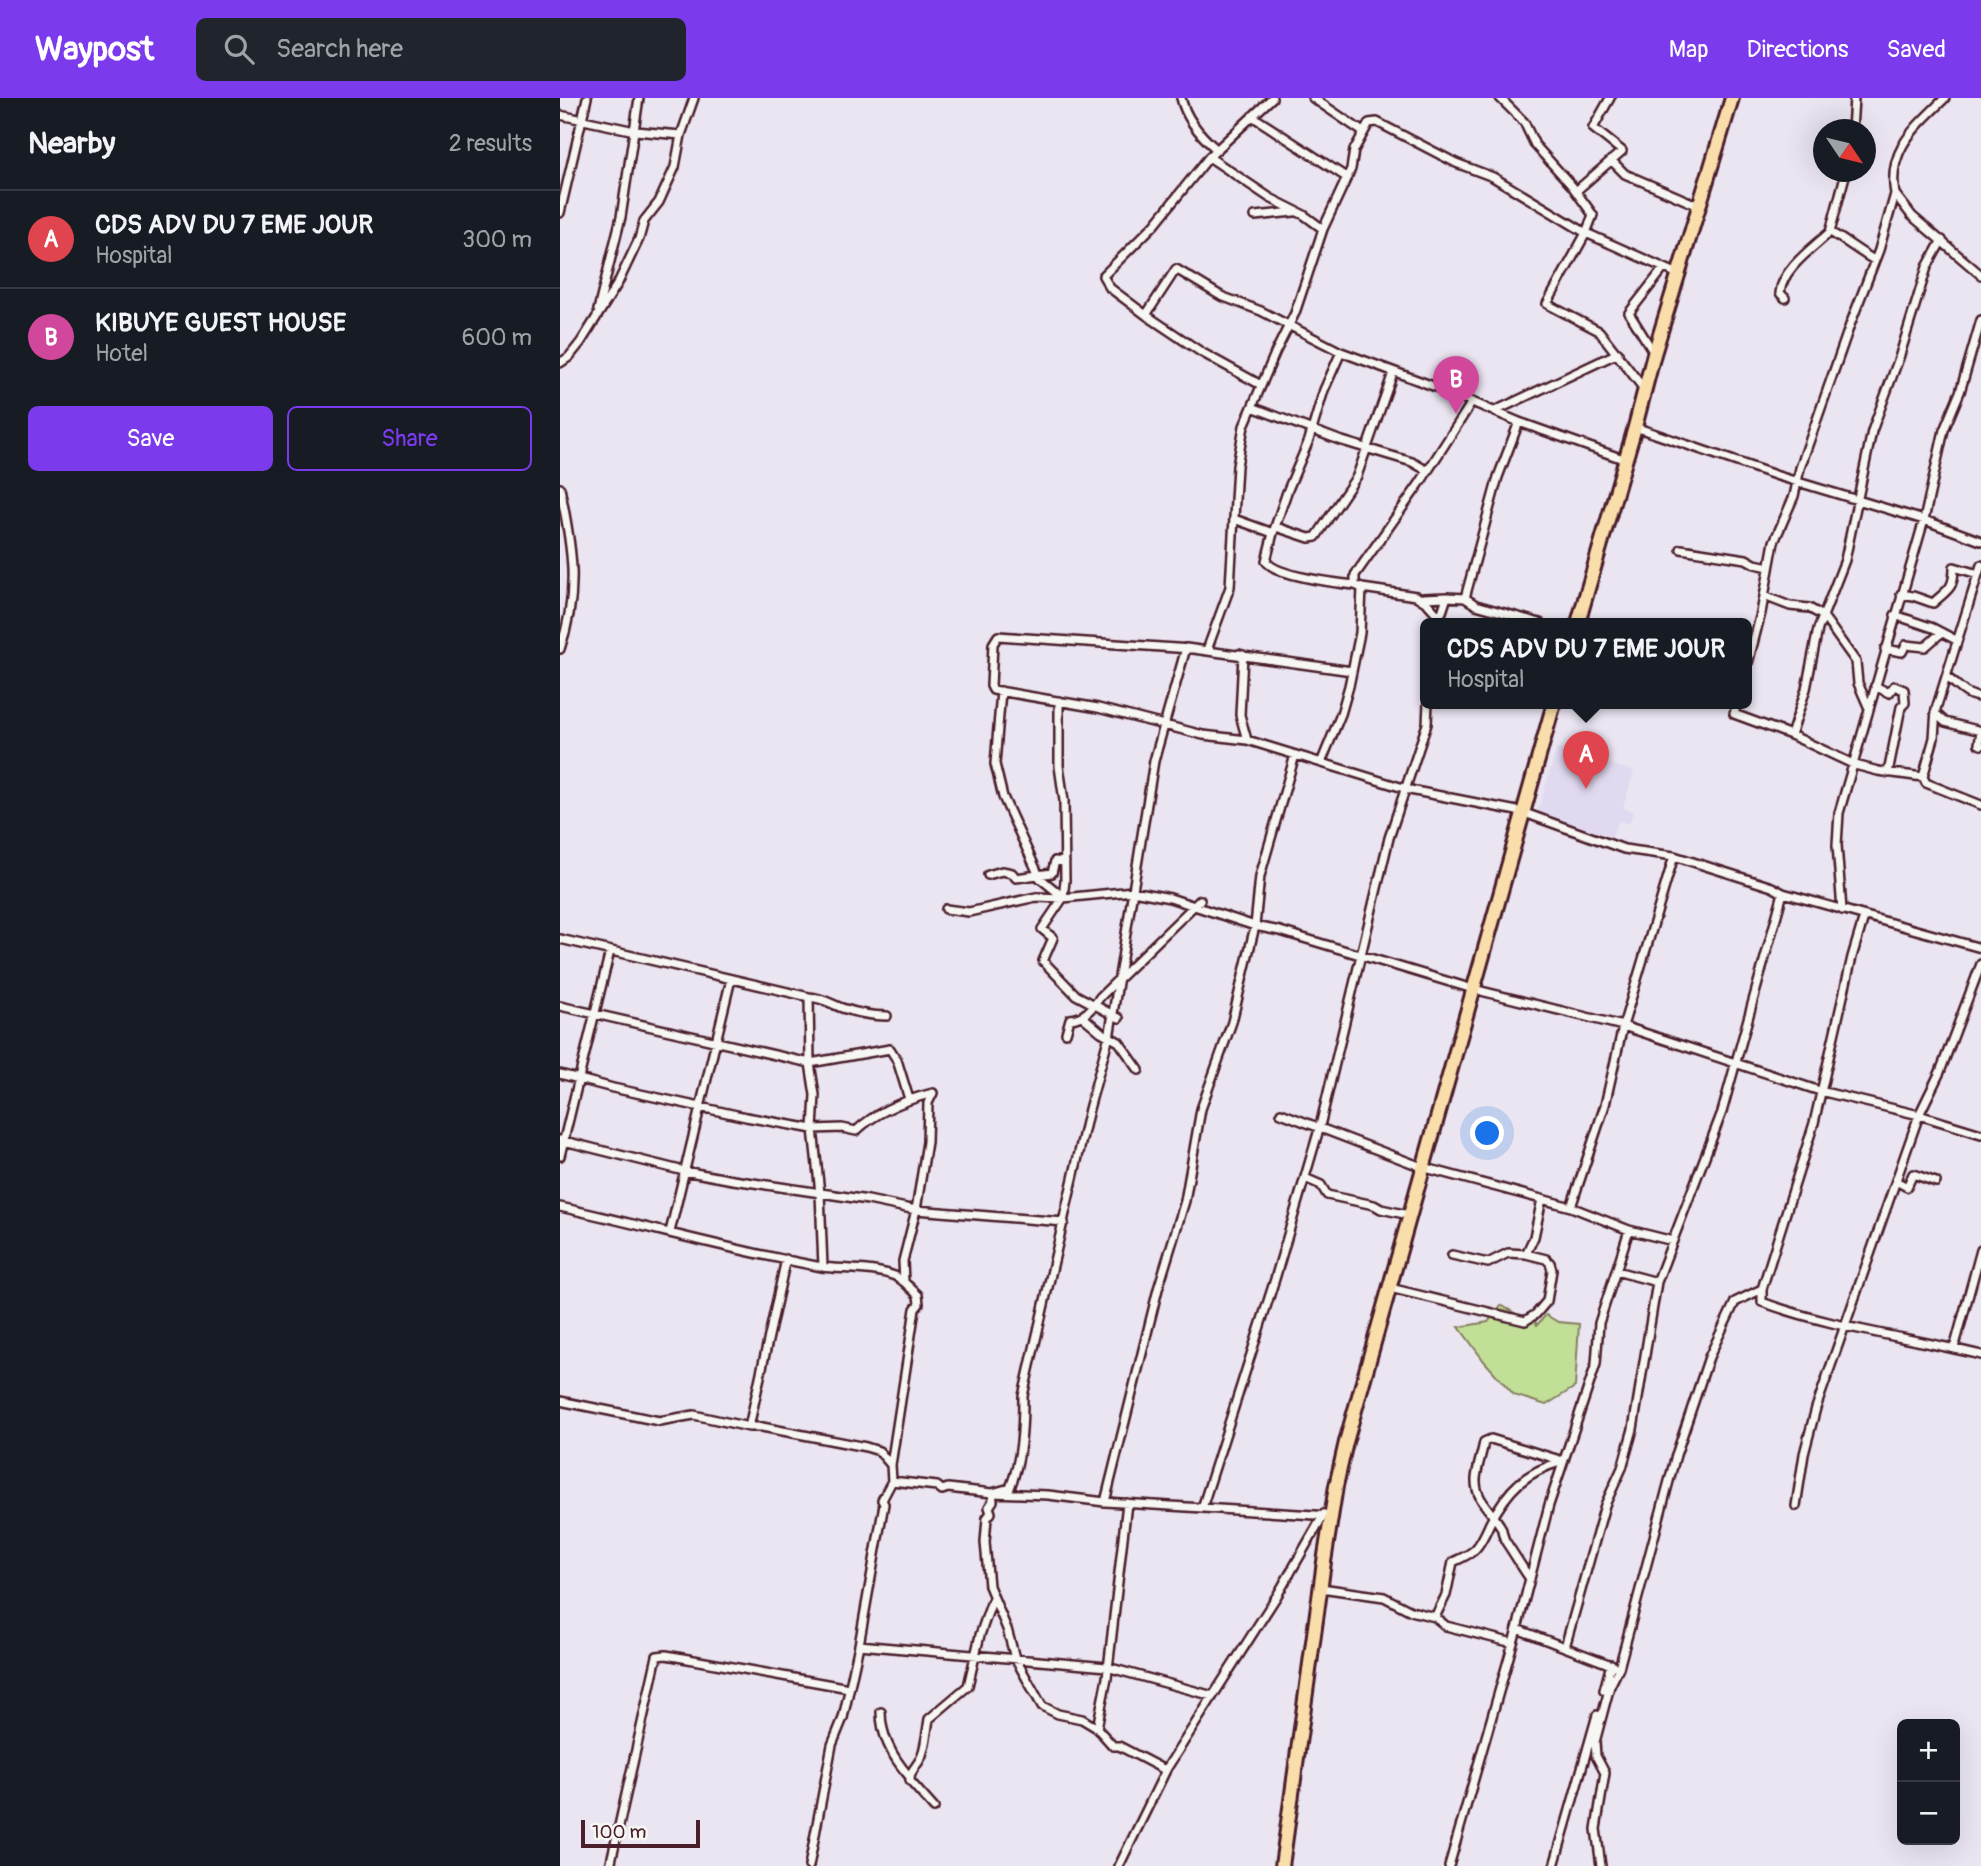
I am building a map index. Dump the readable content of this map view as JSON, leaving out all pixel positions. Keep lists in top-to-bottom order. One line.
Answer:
{"scale_bar":"100 m","north":"bottom right","page":{"header":"Waypost","search":"Search here","nav":["Map","Directions","Saved"],"heading":["Nearby","2 results"],"list":[{"mark":"A","name":"CDS ADV DU 7 EME JOUR","note":"Hospital","value":"300 m"},{"mark":"B","name":"KIBUYE GUEST HOUSE","note":"Hotel","value":"600 m"}],"pins":["B","A"],"buttons":["Save","Share"],"popup":["CDS ADV DU 7 EME JOUR","Hospital"],"map_buttons":["+","−"],"scale":"100 m"}}
